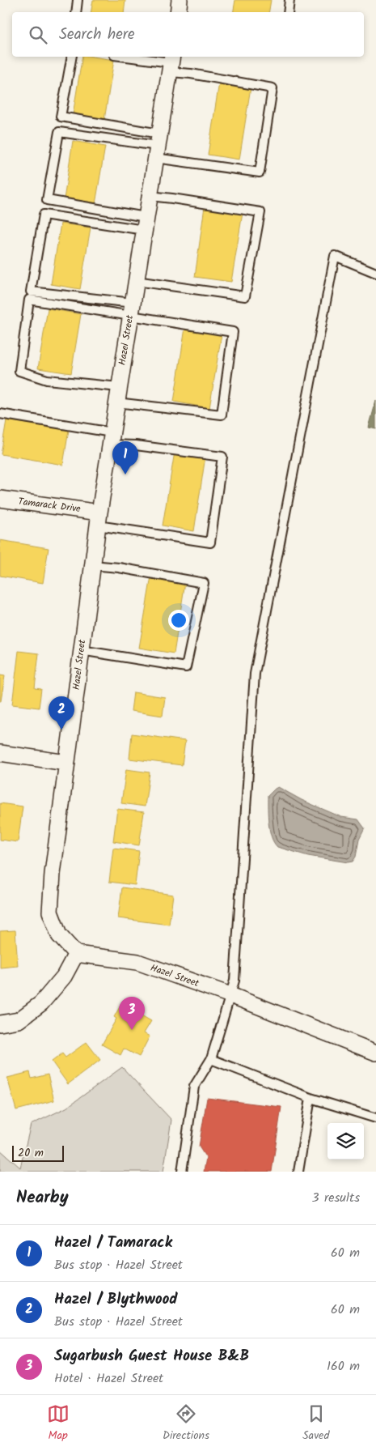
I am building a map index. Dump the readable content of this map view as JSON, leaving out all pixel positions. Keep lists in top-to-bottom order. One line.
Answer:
{"streets":{"street":["Hazel Street","Tamarack Drive"]},"crossings":[["Hazel Street","Tamarack Drive"]],"scale_bar":"20 m","page":{"search":"Search here","pins":["1","2","3"],"scale":"20 m","heading":["Nearby","3 results"],"list":[{"mark":"1","name":"Hazel / Tamarack","note":"Bus stop · Hazel Street","value":"60 m"},{"mark":"2","name":"Hazel / Blythwood","note":"Bus stop · Hazel Street","value":"60 m"},{"mark":"3","name":"Sugarbush Guest House B&B","note":"Hotel · Hazel Street","value":"160 m"}],"nav":["Map","Directions","Saved"]}}
